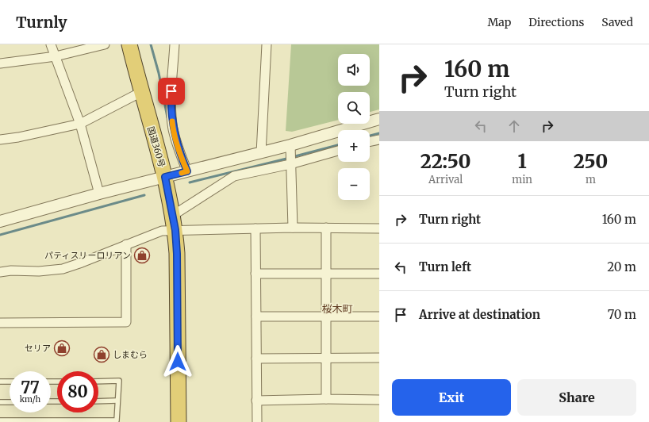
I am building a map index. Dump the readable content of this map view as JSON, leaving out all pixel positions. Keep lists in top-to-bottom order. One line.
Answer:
{"streets":{"highway":["国道360号"]},"districts":["桜木町"],"places":{"shop":["パティスリーロリアン","セリア","しまむら"]},"page":{"header":"Turnly","nav":["Map","Directions","Saved"],"turn":["160 m","Turn right"],"map_buttons":["+","−"],"eta":["22:50","Arrival","1","min","250","m"],"list":[{"name":"Turn right","value":"160 m"},{"name":"Turn left","value":"20 m"},{"name":"Arrive at destination","value":"70 m"}],"speed":"77 km/h","limit":"80","buttons":["Exit","Share"]}}
